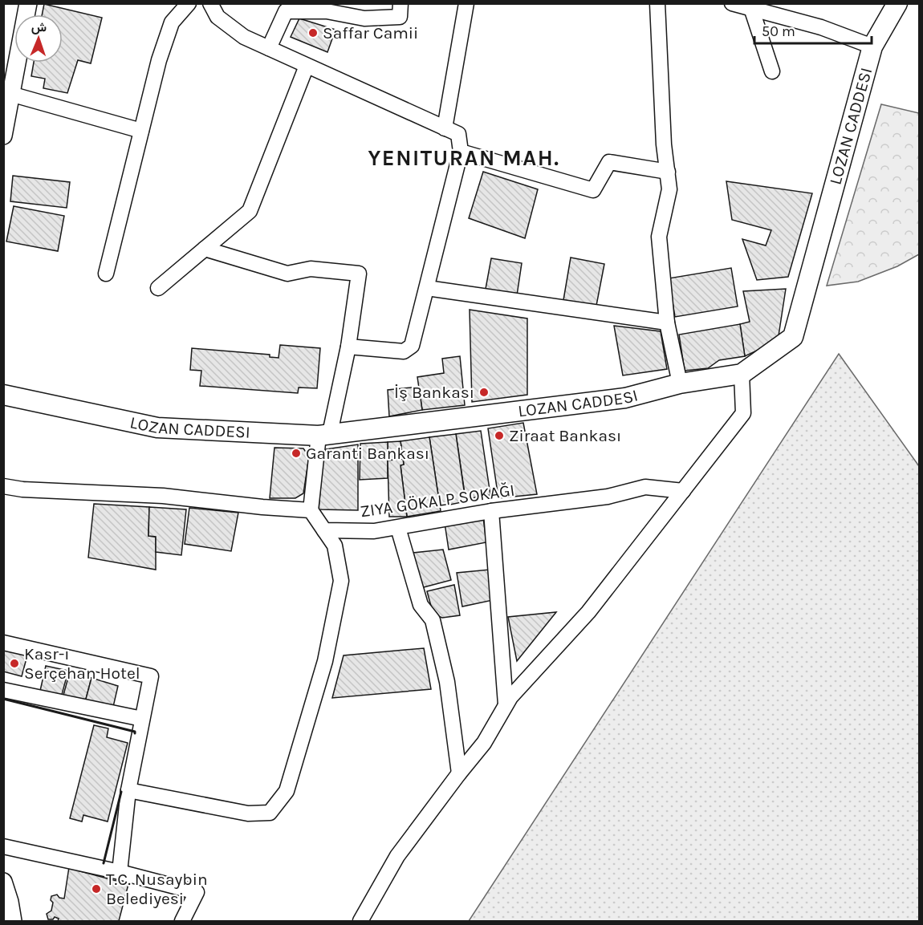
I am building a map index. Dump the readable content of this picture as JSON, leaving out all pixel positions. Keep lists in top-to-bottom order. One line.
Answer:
{"streets":{"main road":["LOZAN CADDESI"]},"districts":["YENITURAN MAH."],"places":["Saffar Camii","İş Bankası","Ziraat Bankası","Garanti Bankası","Kasr-ı Serçehan Hotel","T.C. Nusaybin Belediyesi"],"scale_bar":"50 m","north":"top"}
